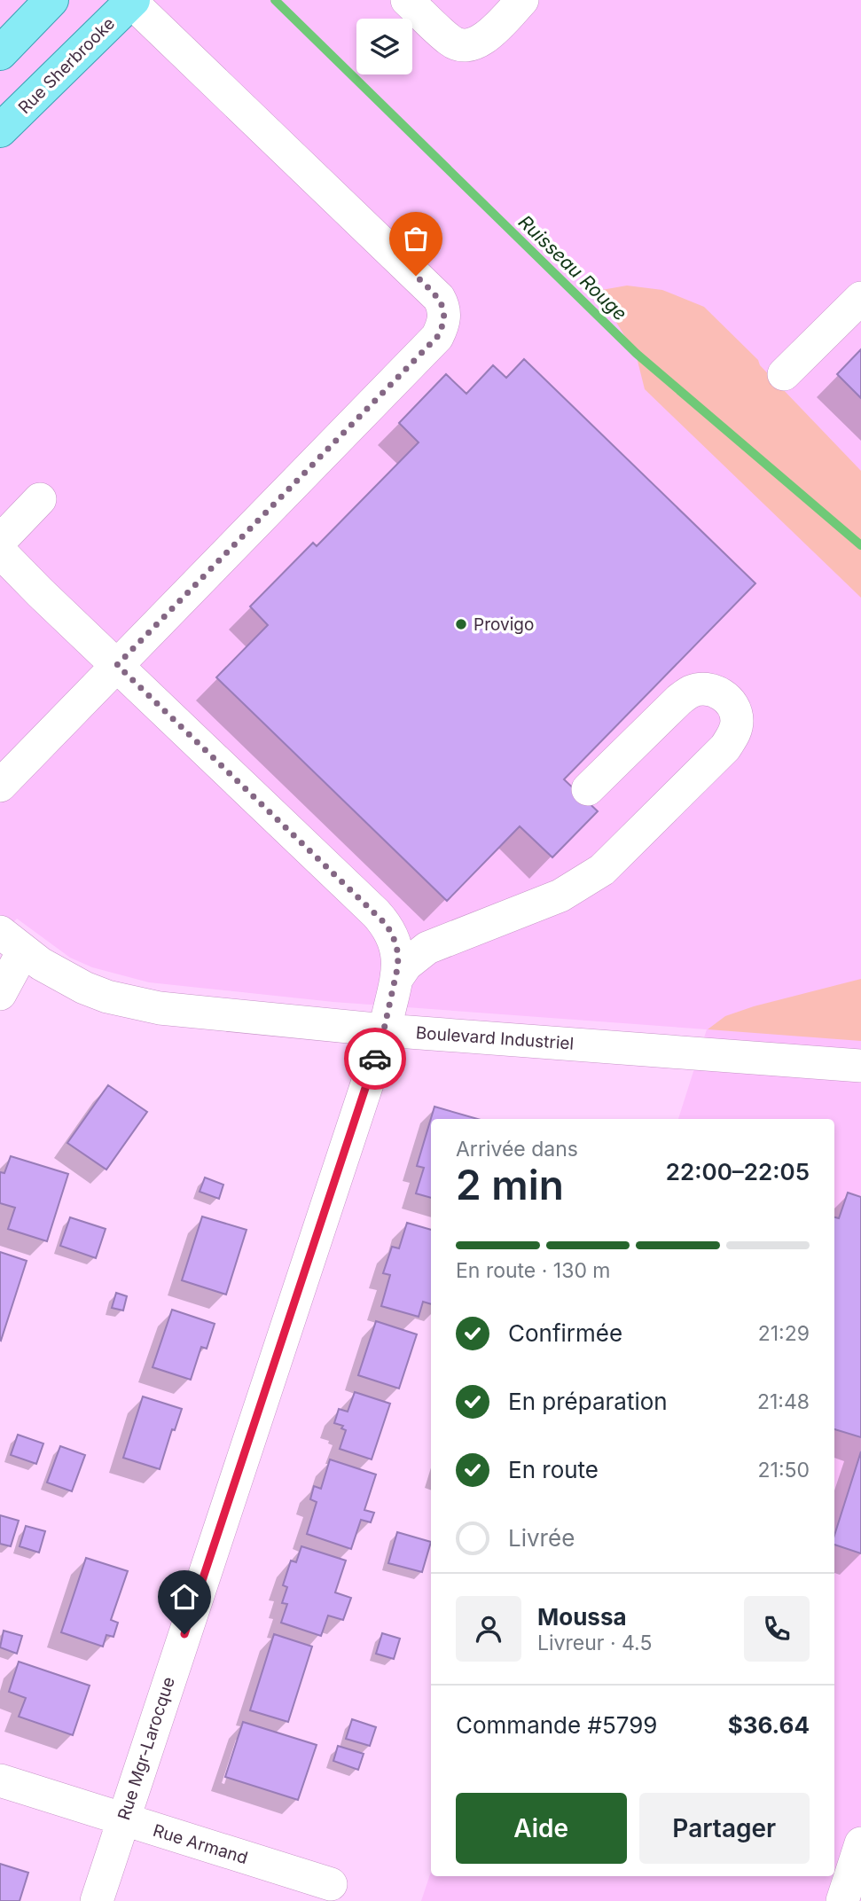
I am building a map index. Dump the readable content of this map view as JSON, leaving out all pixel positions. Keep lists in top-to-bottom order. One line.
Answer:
{"streets":{"main road":["Rue Sherbrooke"],"street":["Boulevard Industriel","Rue Mgr-Larocque","Rue Armand"]},"crossings":[["Boulevard Industriel","Rue Mgr-Larocque"],["Rue Mgr-Larocque","Rue Armand"]],"water":["Ruisseau Rouge"],"places":["Provigo"],"page":{"heading":["2 min","Arrivée dans","22:00–22:05"],"panel":["Moussa","Livreur · 4.5","Commande #5799","$36.64"],"bar":"En route · 130 m","list":[["Confirmée","21:29"],["En préparation","21:48"],["En route","21:50"],"Livrée"],"buttons":["Aide","Partager"]}}
